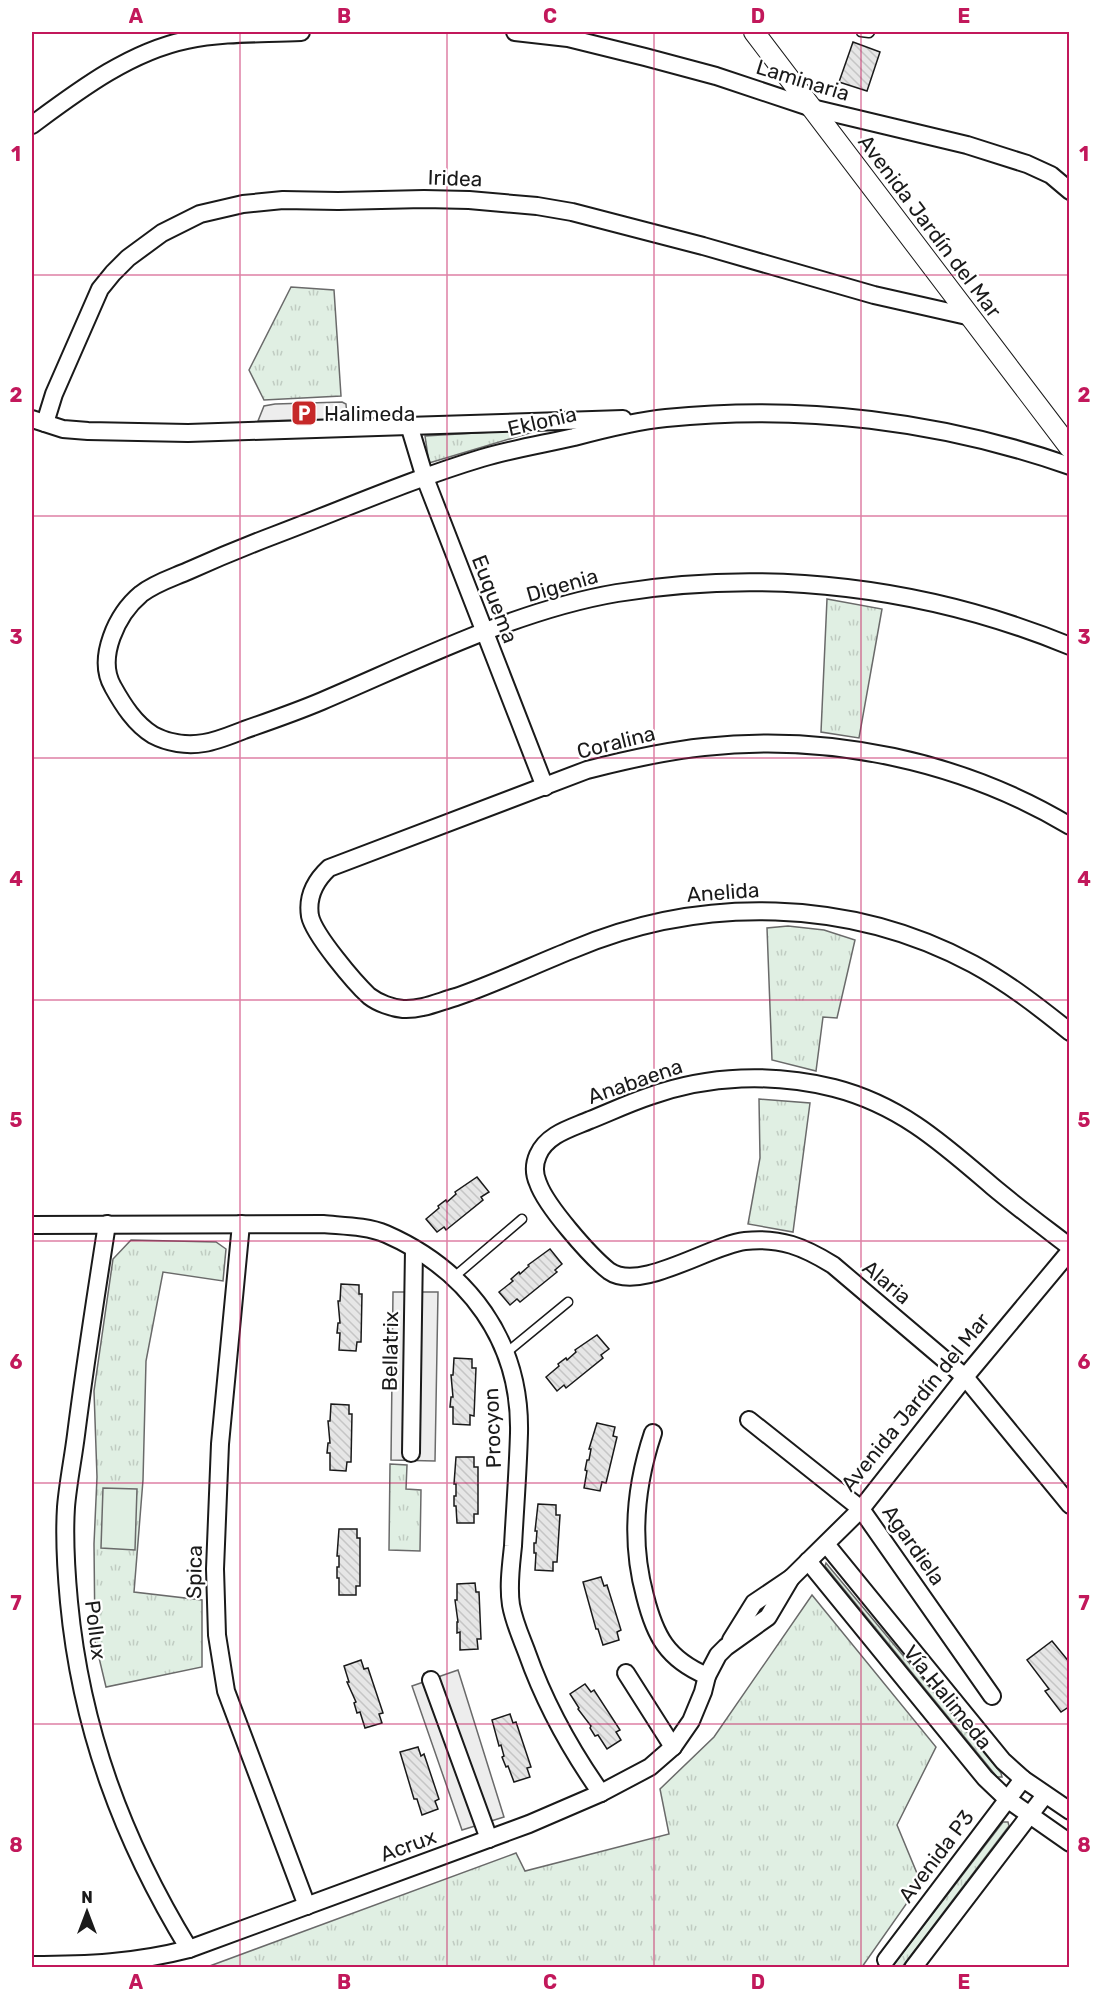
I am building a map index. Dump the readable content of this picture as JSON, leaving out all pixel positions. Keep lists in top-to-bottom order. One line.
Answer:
{"streets":{"street":["Laminaria","Iridea","Avenida Jardín del Mar","Eklonia","Digenia","Euquema","Coralina","Anelida","Anabaena","Alaria","Bellatrix","Procyon","Agardiela","Spica","Pollux","Vía Halimeda","Acrux","Avenida P3"]},"crossings":[["Laminaria","Avenida Jardín del Mar"],["Iridea","Avenida Jardín del Mar"],["Avenida Jardín del Mar","Anabaena"],["Avenida Jardín del Mar","Alaria"],["Avenida Jardín del Mar","Agardiela"],["Avenida Jardín del Mar","Vía Halimeda"],["Avenida Jardín del Mar","Acrux"],["Eklonia","Digenia"],["Eklonia","Euquema"],["Digenia","Euquema"],["Euquema","Coralina"],["Coralina","Anelida"],["Anabaena","Alaria"],["Bellatrix","Procyon"],["Procyon","Spica"],["Procyon","Pollux"],["Procyon","Acrux"],["Spica","Acrux"],["Pollux","Acrux"],["Vía Halimeda","Avenida P3"]],"places":{"parking":["Halimeda"]},"north":"top","grid":{"columns":["A","B","C","D","E"],"rows":["1","2","3","4","5","6","7","8"]}}
